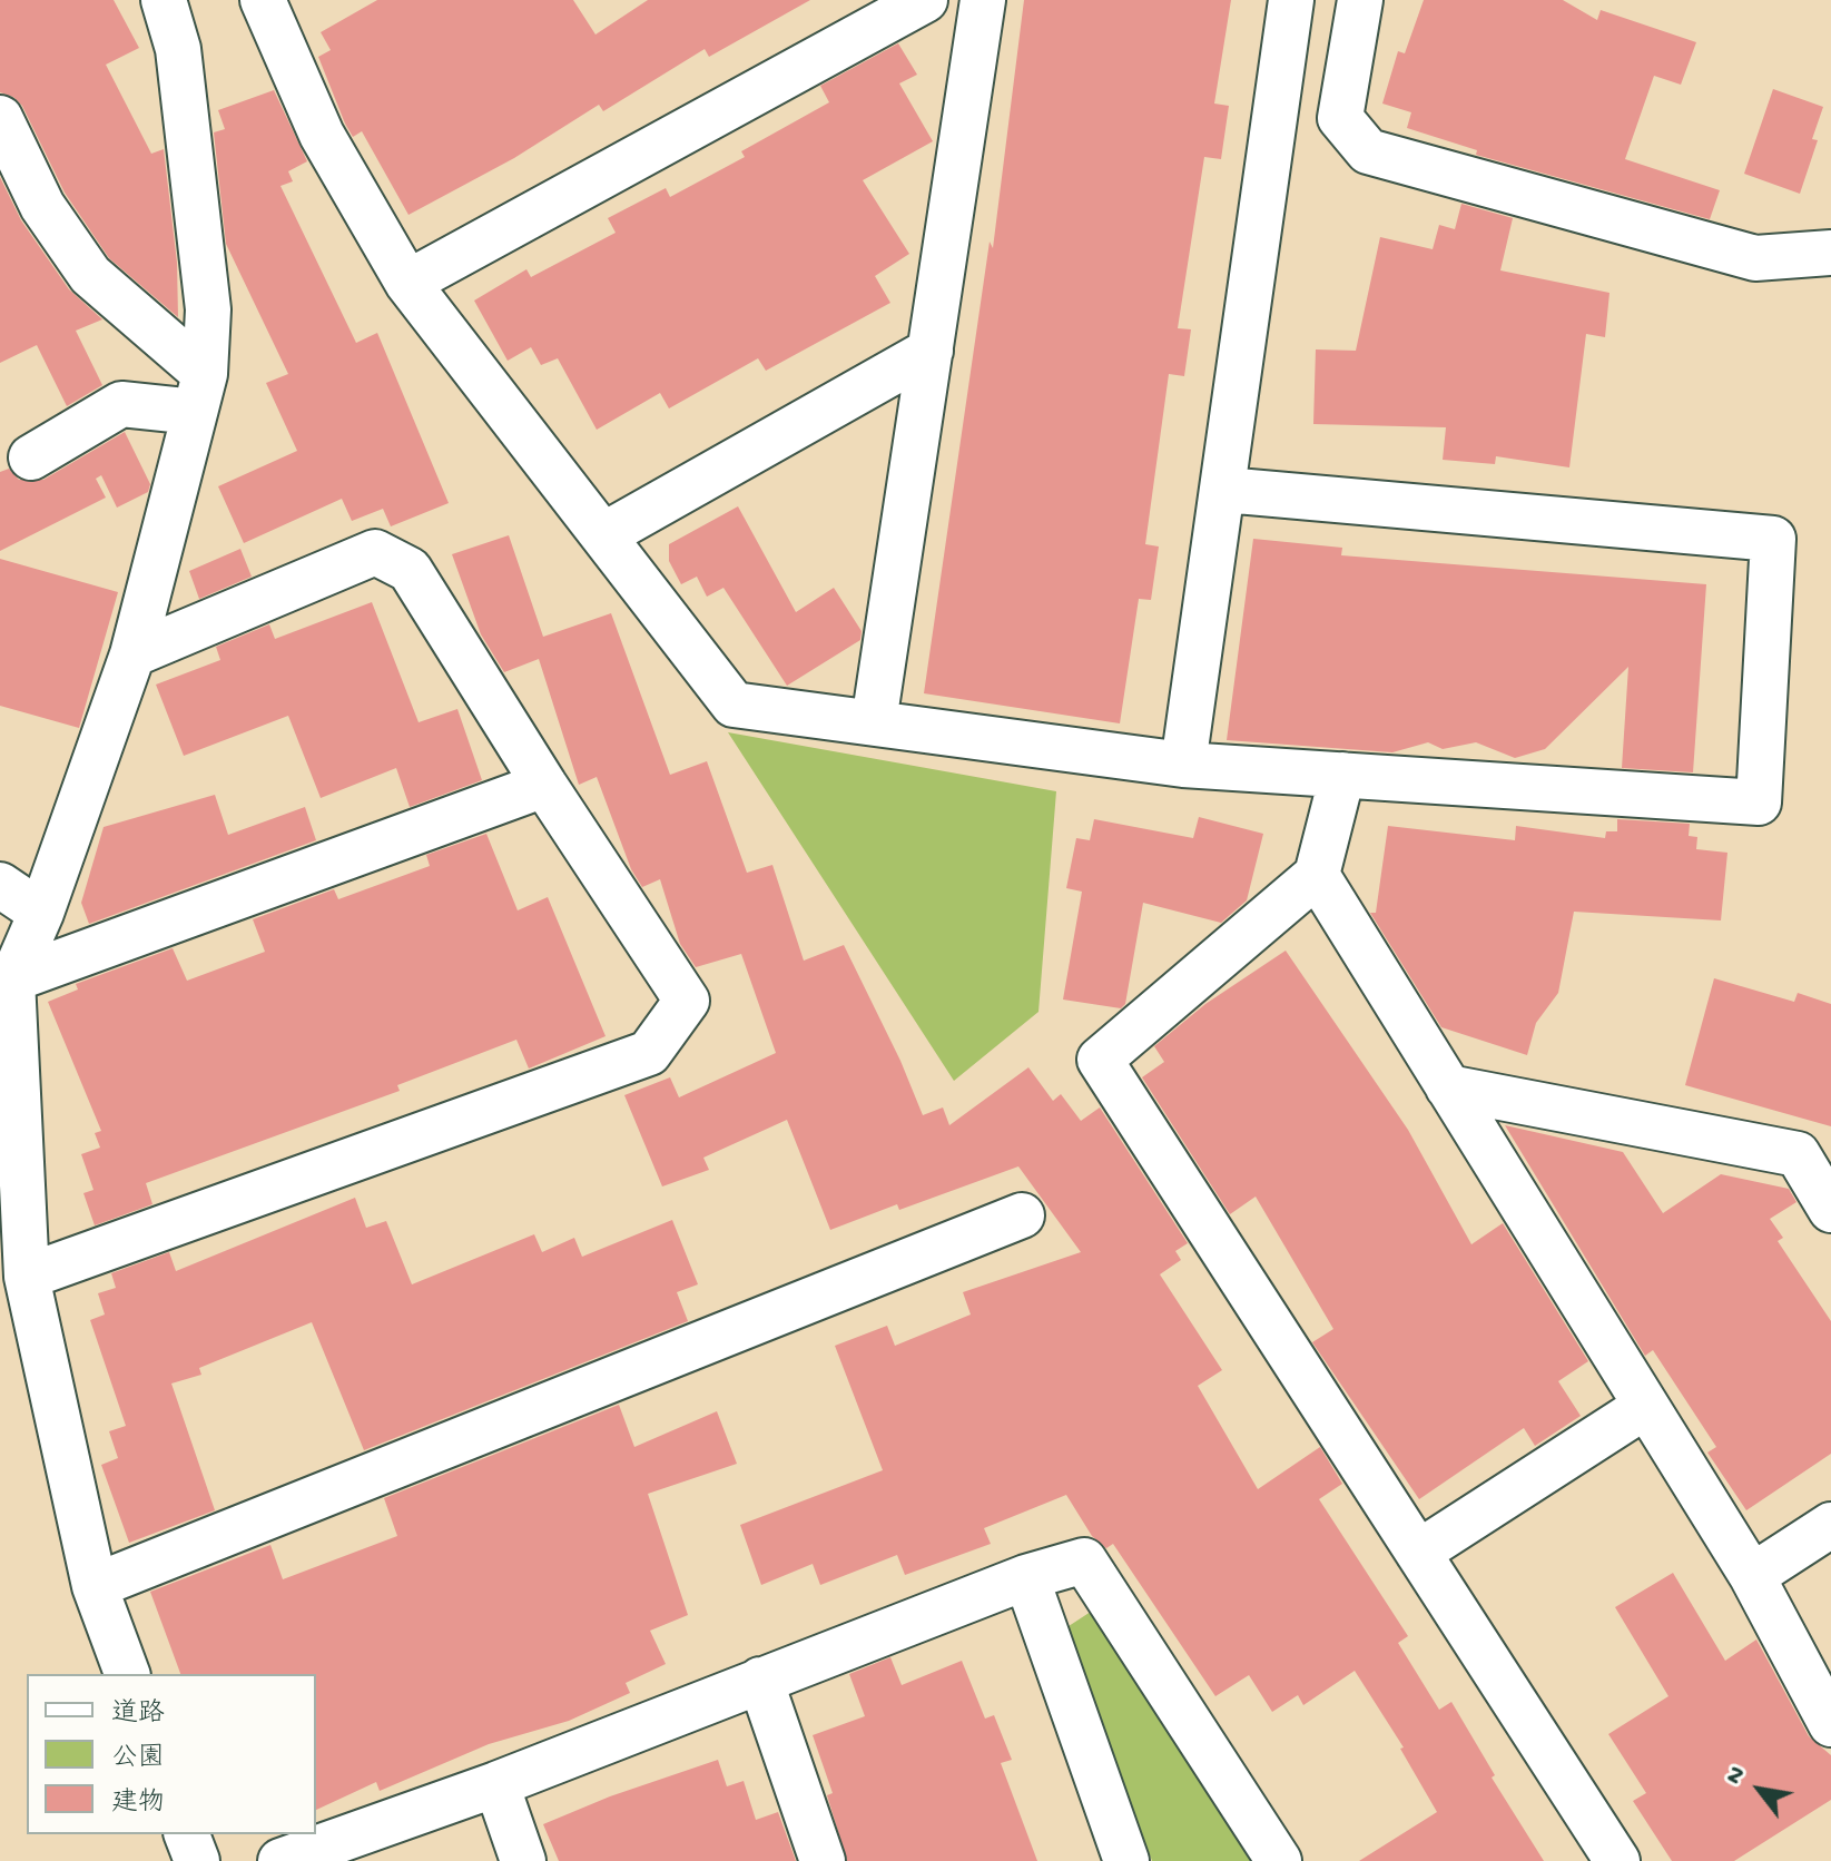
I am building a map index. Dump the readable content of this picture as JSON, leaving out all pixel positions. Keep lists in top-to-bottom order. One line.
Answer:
{"legend":["道路","公園","建物"],"north":"top left"}
